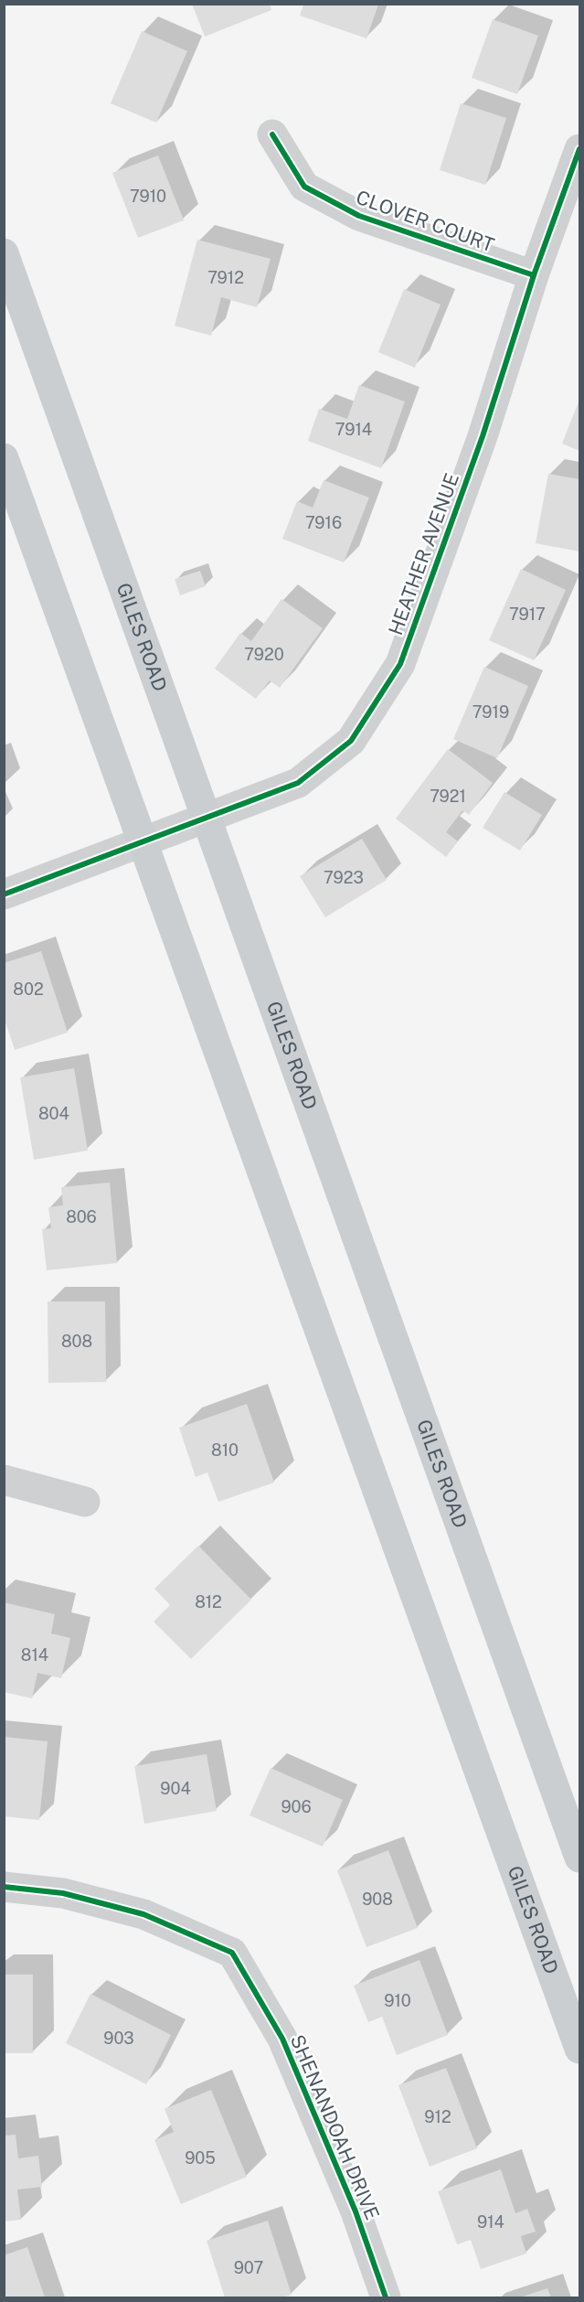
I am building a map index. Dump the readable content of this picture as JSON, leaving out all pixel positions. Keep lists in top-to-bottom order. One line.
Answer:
{"streets":{"main road":["GILES ROAD"],"street":["CLOVER COURT","HEATHER AVENUE","SHENANDOAH DRIVE"]},"crossings":[["CLOVER COURT","HEATHER AVENUE"],["HEATHER AVENUE","GILES ROAD"]],"house_numbers":["7910","7912","7914","7916","7917","7920","7919","7921","7923","802","804","806","808","810","812","814","904","906","908","910","903","912","905","914","907"]}
